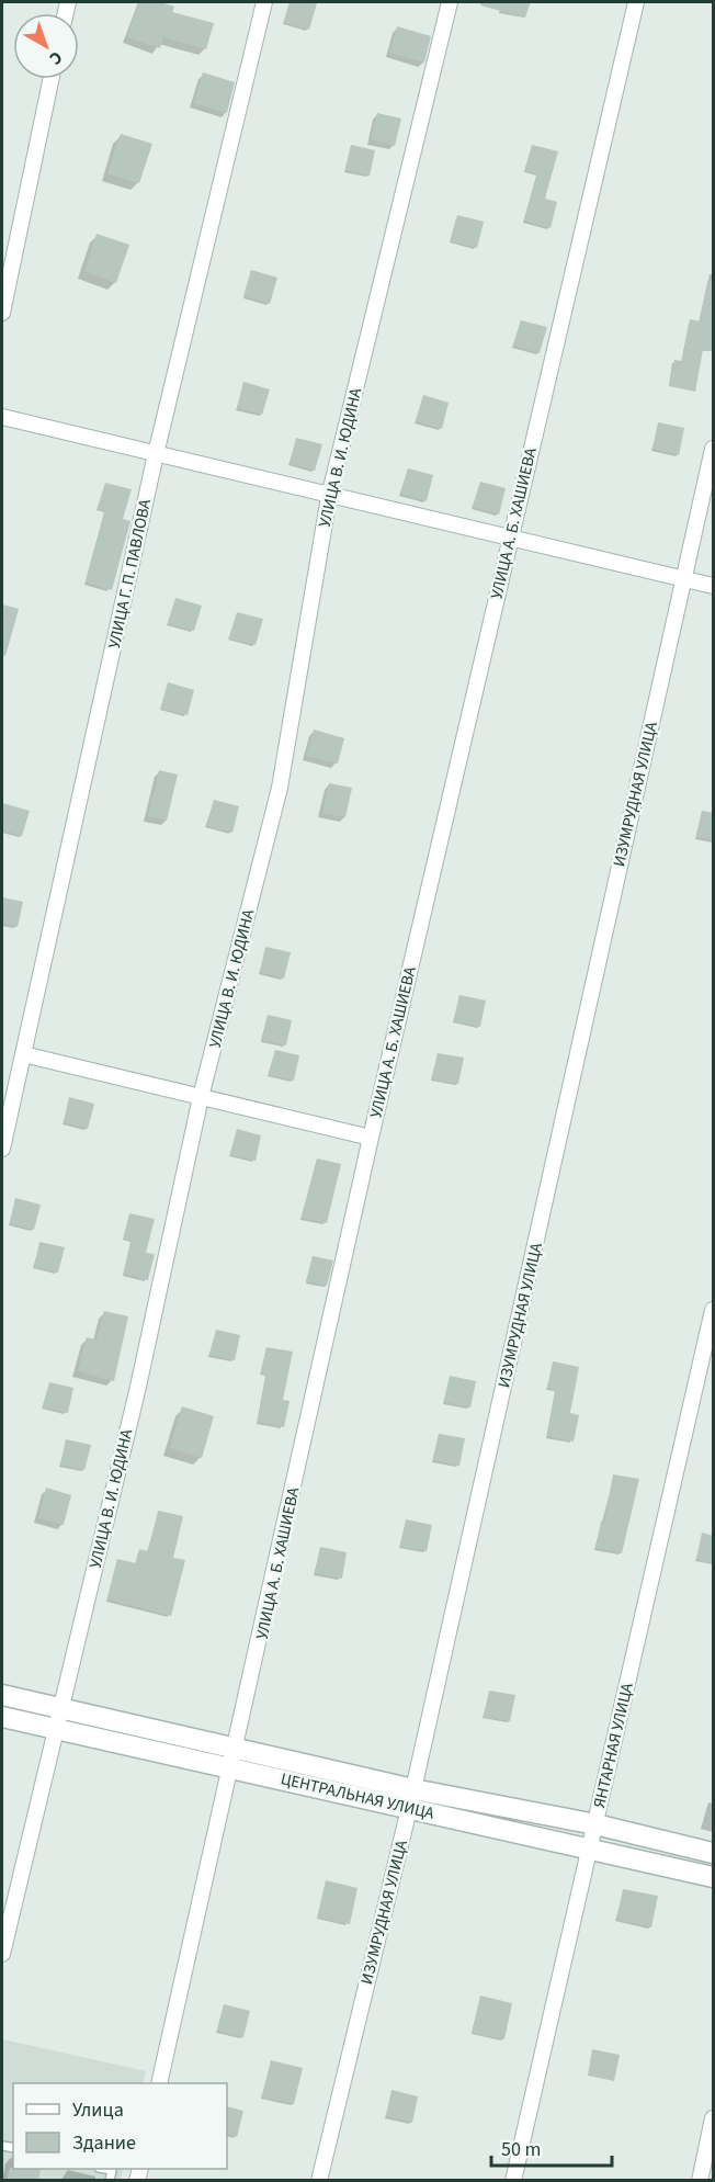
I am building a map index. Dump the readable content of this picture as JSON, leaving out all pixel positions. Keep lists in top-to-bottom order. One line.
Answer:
{"streets":{"street":["УЛИЦА В. И. ЮДИНА","УЛИЦА А. Б. ХАШИЕВА","УЛИЦА Г. П. ПАВЛОВА","ИЗУМРУДНАЯ УЛИЦА","ЯНТАРНАЯ УЛИЦА","ЦЕНТРАЛЬНАЯ УЛИЦА"]},"crossings":[["УЛИЦА В. И. ЮДИНА","ЦЕНТРАЛЬНАЯ УЛИЦА"],["УЛИЦА А. Б. ХАШИЕВА","ЦЕНТРАЛЬНАЯ УЛИЦА"],["ИЗУМРУДНАЯ УЛИЦА","ЦЕНТРАЛЬНАЯ УЛИЦА"],["ЯНТАРНАЯ УЛИЦА","ЦЕНТРАЛЬНАЯ УЛИЦА"]],"legend":["Улица","Здание"],"scale_bar":"50 m","north":"bottom right"}
